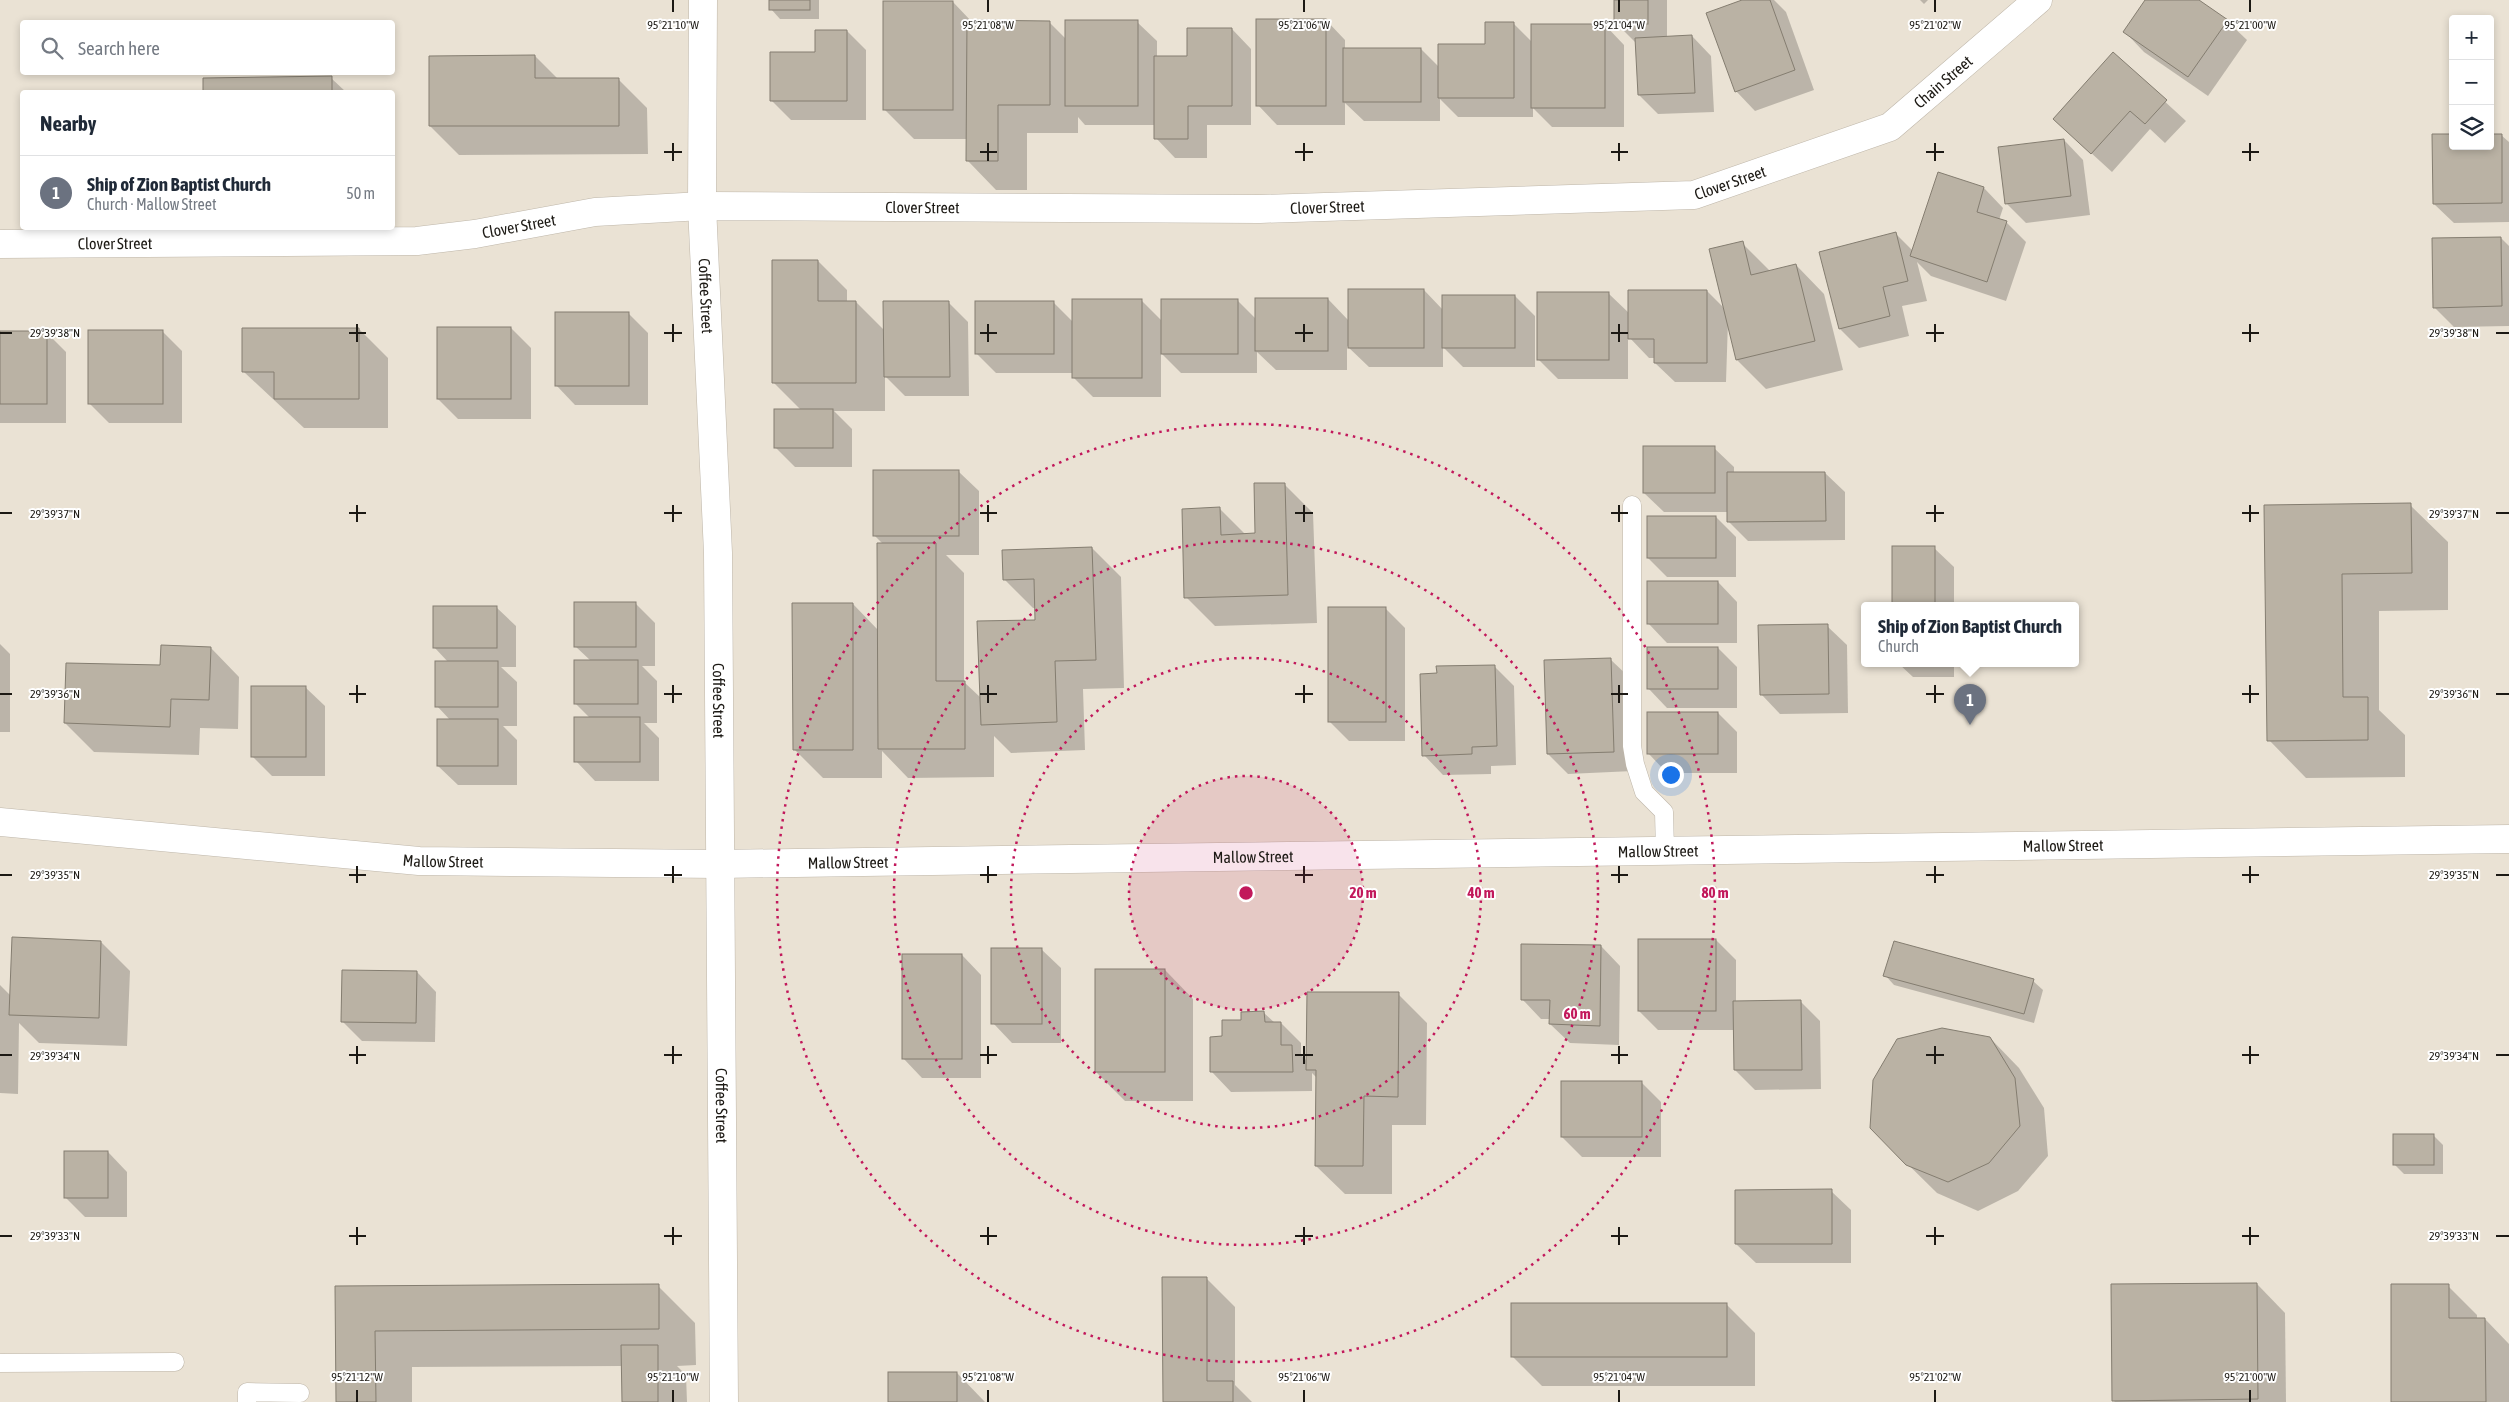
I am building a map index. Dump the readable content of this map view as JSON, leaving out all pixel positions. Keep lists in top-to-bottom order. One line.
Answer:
{"streets":{"street":["Chain Street","Clover Street","Coffee Street","Mallow Street"]},"crossings":[["Chain Street","Clover Street"],["Clover Street","Coffee Street"],["Coffee Street","Mallow Street"]],"page":{"map_buttons":["+","−"],"search":"Search here","heading":"Nearby","list":[{"mark":"1","name":"Ship of Zion Baptist Church","note":"Church · Mallow Street","value":"50 m"}],"popup":["Ship of Zion Baptist Church","Church"],"pins":"1"},"coordinates":["95°21'10\"W","95°21'08\"W","95°21'06\"W","95°21'04\"W","95°21'02\"W","95°21'00\"W","29°39'38\"N","29°39'37\"N","29°39'36\"N","29°39'35\"N","29°39'34\"N","29°39'33\"N","95°21'12\"W"],"rings":["20 m","40 m","80 m","60 m"]}
